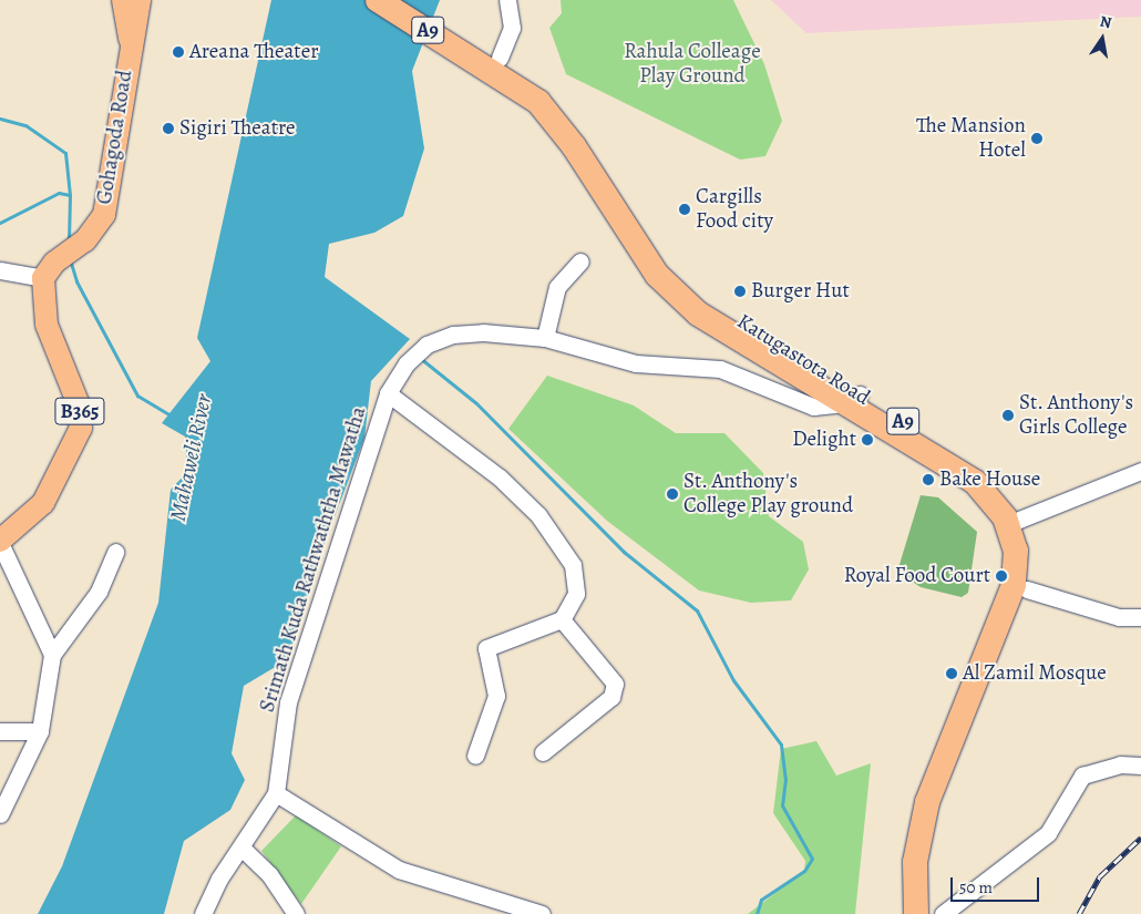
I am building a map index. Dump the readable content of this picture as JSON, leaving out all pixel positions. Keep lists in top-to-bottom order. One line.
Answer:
{"streets":{"highway":["A9","Katugastota Road"],"main road":["Gohagoda Road","B365"],"street":["Srimath Kuda Rathwaththa Mawatha"]},"crossings":[["A9","Katugastota Road"],["Gohagoda Road","B365"]],"water":["Mahaweli River"],"parks":["Rahula Colleage Play Ground"],"places":["Areana Theater","Sigiri Theatre","The Mansion Hotel","Cargills Food city","Burger Hut","St. Anthony's Girls College","Delight","Bake House","St. Anthony's College Play ground","Royal Food Court","Al Zamil Mosque"],"scale_bar":"50 m","north":"top"}
